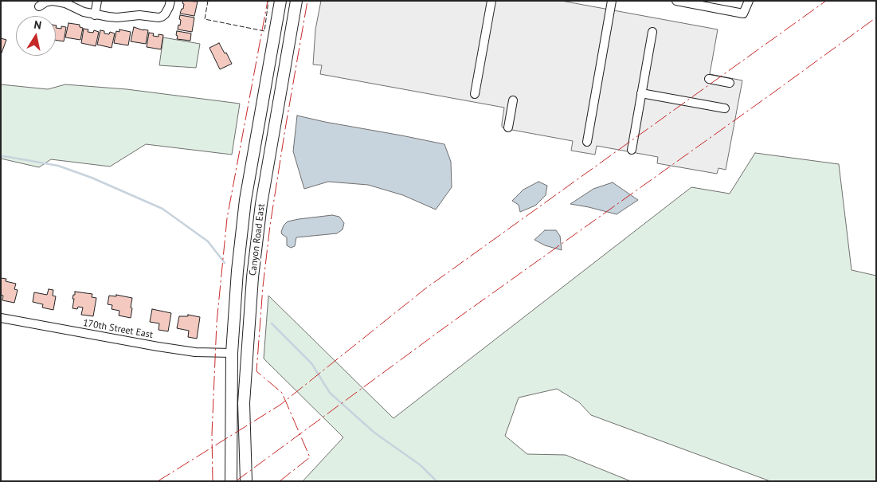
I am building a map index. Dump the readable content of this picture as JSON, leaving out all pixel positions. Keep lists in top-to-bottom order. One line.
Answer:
{"streets":{"main road":["Canyon Road East"],"street":["170th Street East"]},"crossings":[["Canyon Road East","170th Street East"]],"north":"top"}
